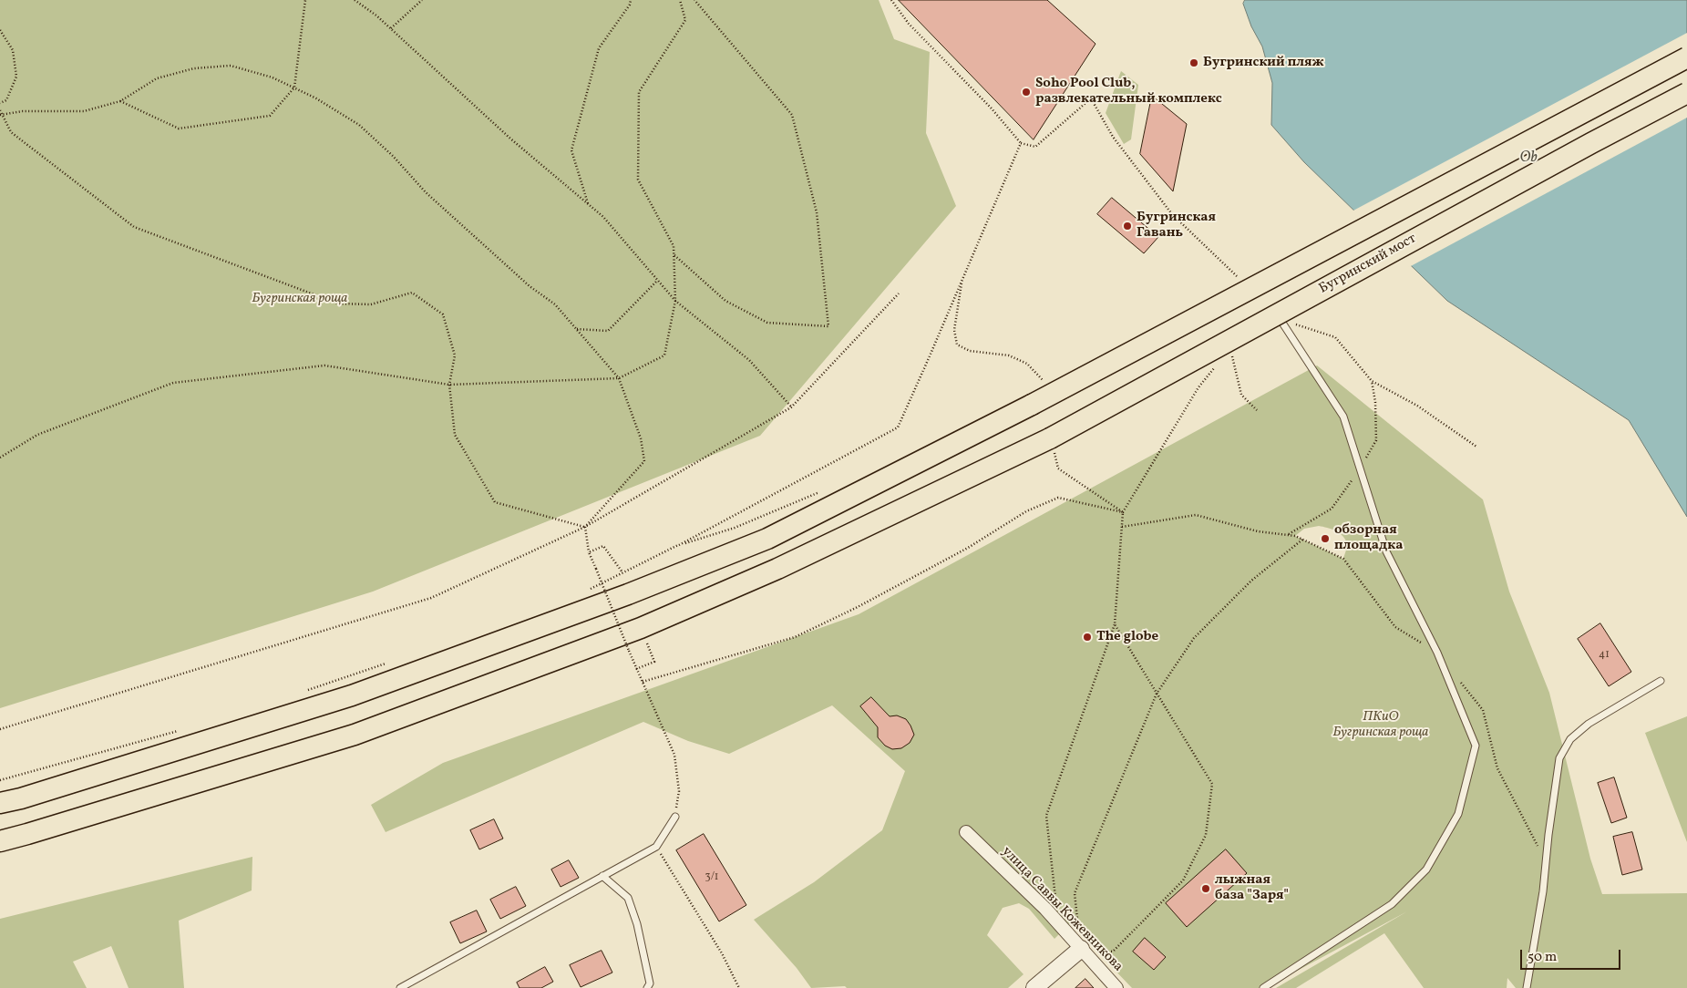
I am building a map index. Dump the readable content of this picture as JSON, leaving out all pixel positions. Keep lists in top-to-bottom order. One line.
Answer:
{"streets":{"main road":["Бугринский мост"],"street":["улица Саввы Кожевникова"]},"water":["Ob"],"parks":["Бугринская роща","ПКиО Бугринская роща"],"places":["Бугринский пляж","Soho Pool Club, развлекательный комплекс","Бугринская Гавань","обзорная площадка","The globe","лыжная база \"Заря\""],"house_numbers":["41","3/1"],"scale_bar":"50 m"}
